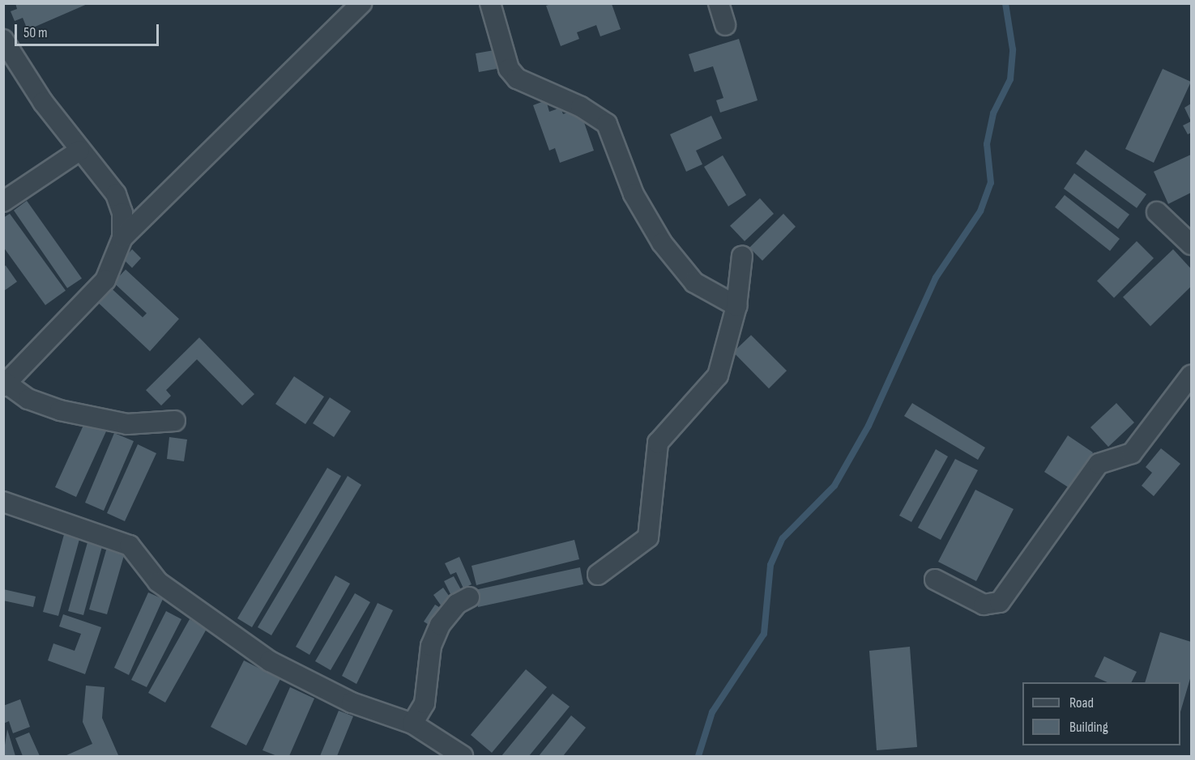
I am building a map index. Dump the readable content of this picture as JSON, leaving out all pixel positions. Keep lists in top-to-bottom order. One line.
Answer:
{"legend":["Road","Building"],"scale_bar":"50 m"}
